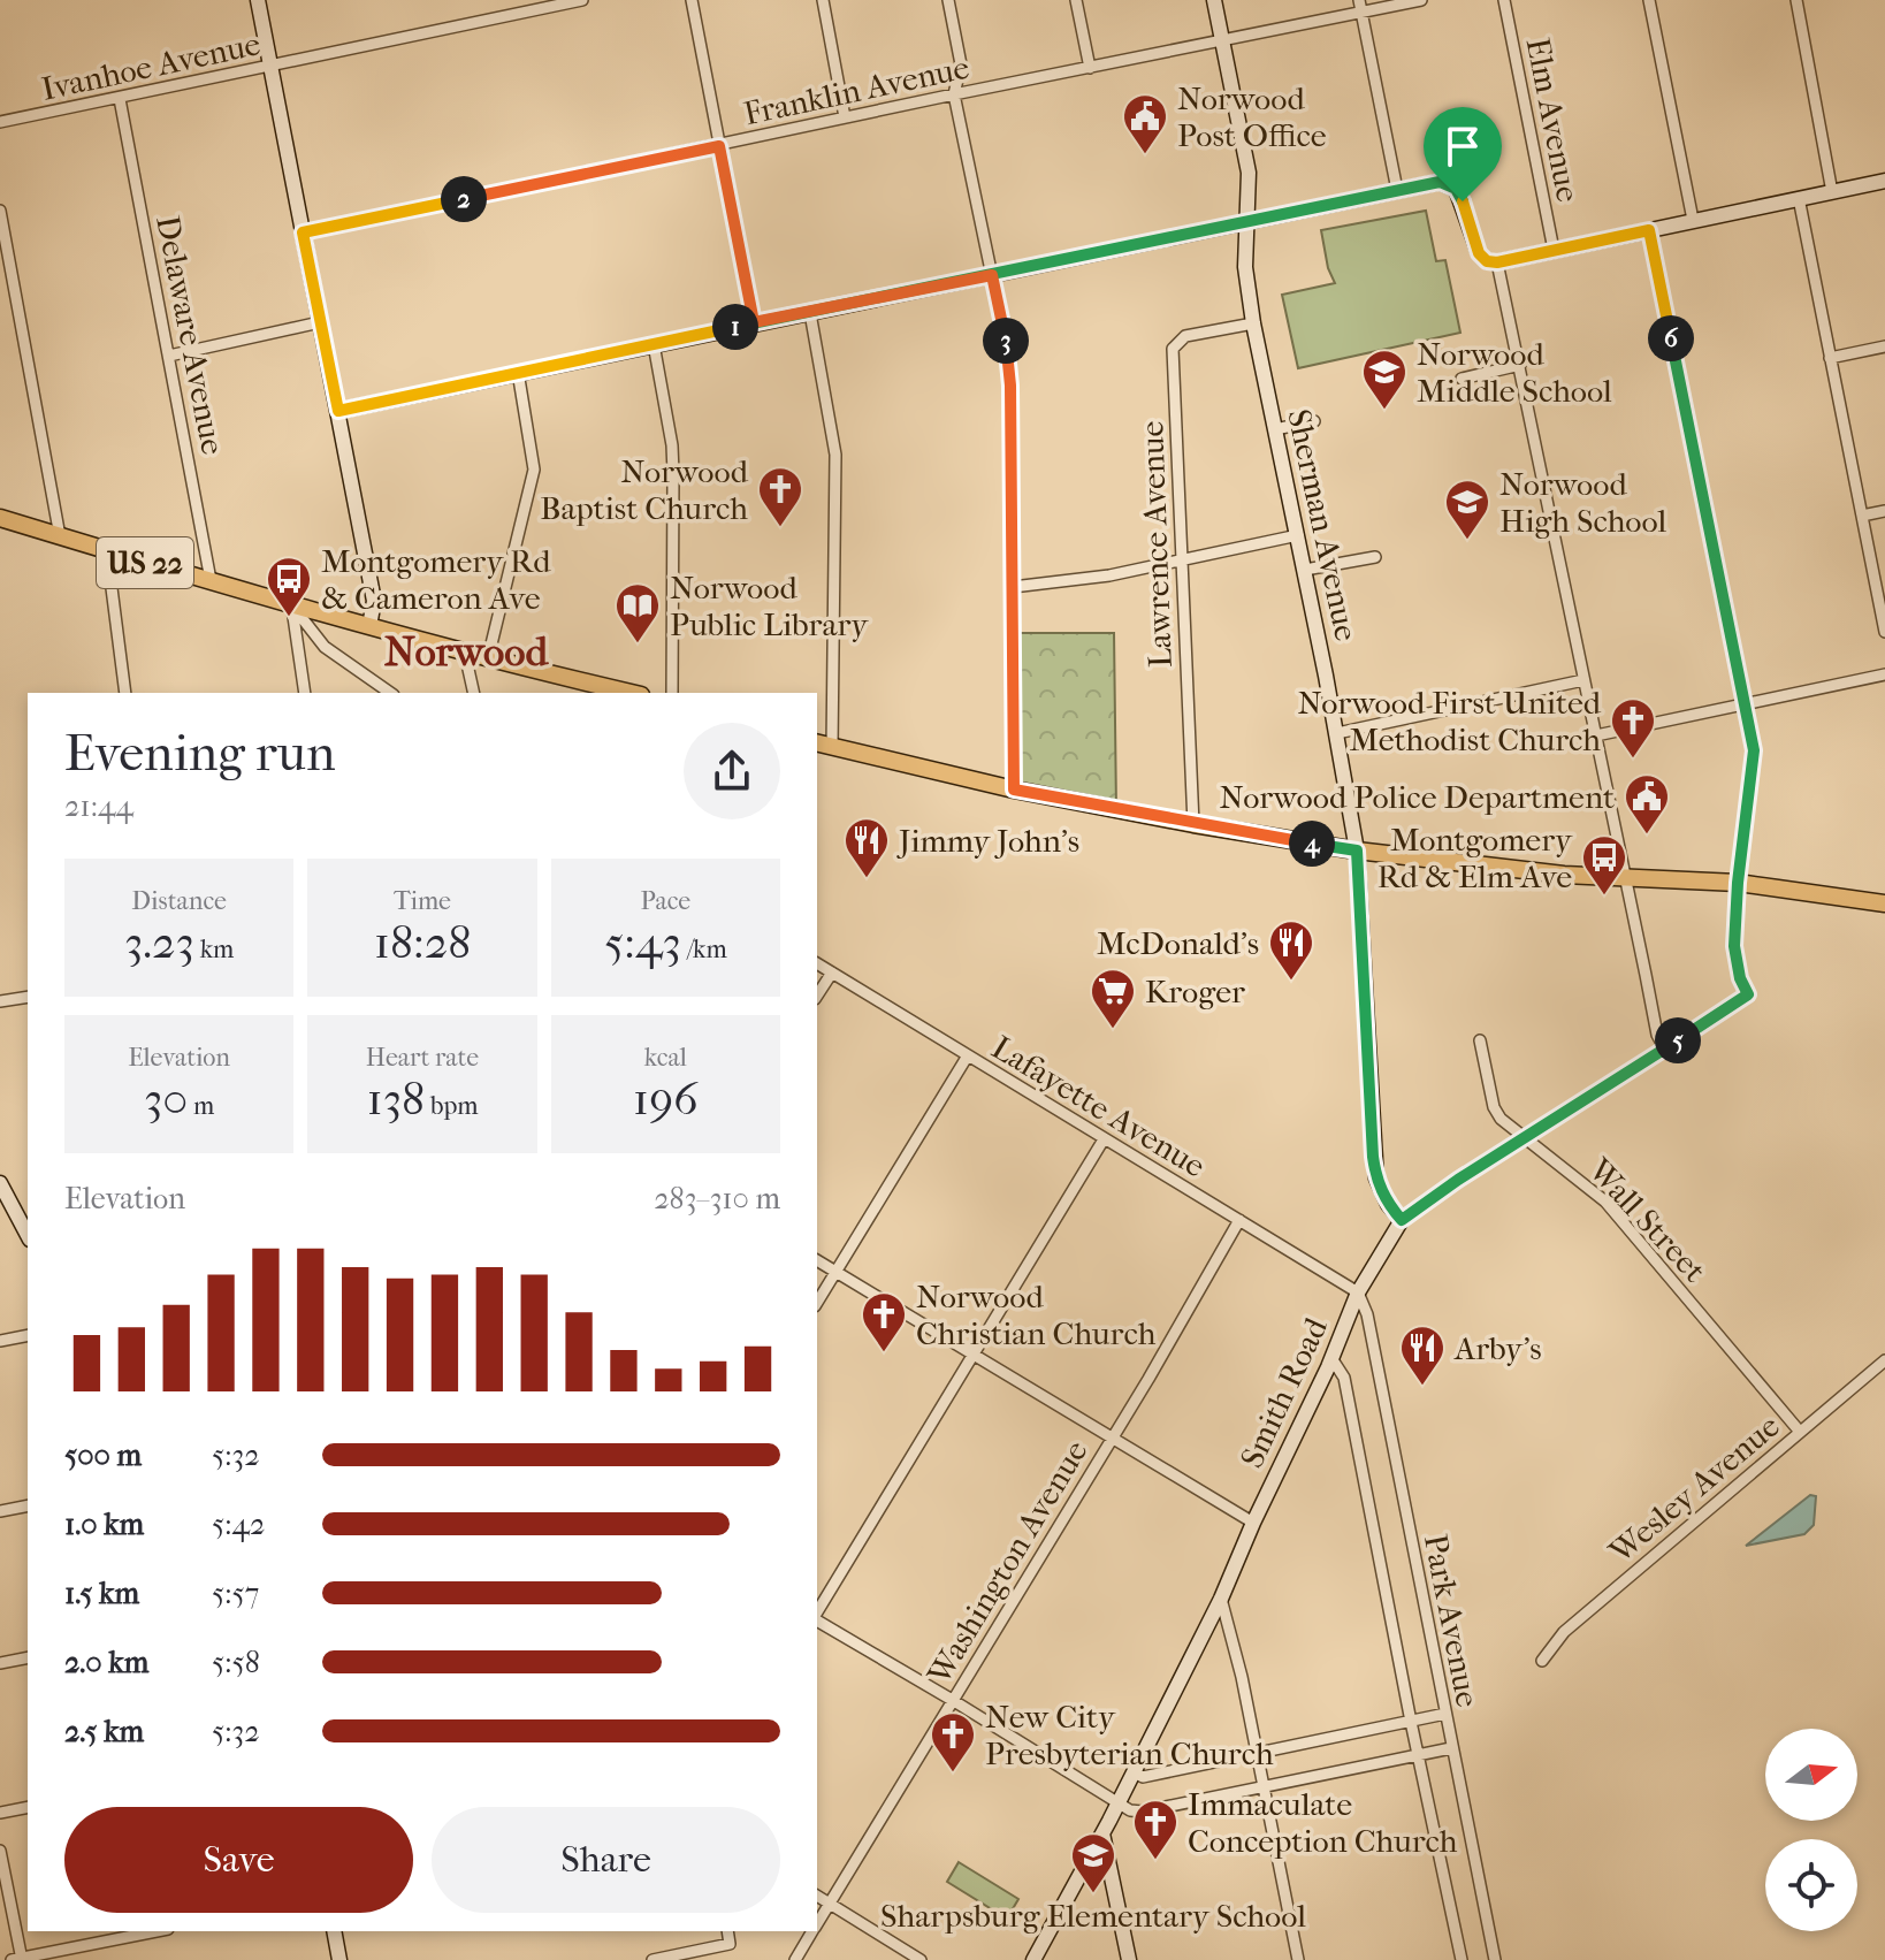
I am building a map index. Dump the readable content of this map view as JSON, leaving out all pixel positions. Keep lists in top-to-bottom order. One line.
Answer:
{"streets":{"main road":["US 22"],"street":["Ivanhoe Avenue","Franklin Avenue","Elm Avenue","Delaware Avenue","Sherman Avenue","Lawrence Avenue","Lafayette Avenue","Wall Street","Smith Road","Wesley Avenue","Washington Avenue","Park Avenue"]},"crossings":[["Ivanhoe Avenue","Delaware Avenue"],["Franklin Avenue","Sherman Avenue"],["Delaware Avenue","US 22"],["Sherman Avenue","Lawrence Avenue"],["Sherman Avenue","Smith Road"],["Lafayette Avenue","Smith Road"],["Lafayette Avenue","Washington Avenue"],["Lafayette Avenue","Park Avenue"],["Wall Street","Smith Road"],["Wall Street","Wesley Avenue"],["Smith Road","Park Avenue"]],"districts":["Norwood"],"places":{"public building":["Norwood Post Office","Norwood Police Department"],"school or university":["Norwood Middle School","Norwood High School","Sharpsburg Elementary School"],"church":["Norwood Baptist Church","Norwood First United Methodist Church","Norwood Christian Church","New City Presbyterian Church","Immaculate Conception Church"],"bus stop":["Montgomery Rd & Cameron Ave","Montgomery Rd & Elm Ave"],"library":["Norwood Public Library"],"restaurant":["Jimmy John's","McDonald's","Arby's"],"supermarket":["Kroger"]},"north":"right","page":{"pins":["2","1","6","3","4","5"],"heading":["Evening run","21:44"],"stats":[["Distance","3.23 km"],["Time","18:28"],["Pace","5:43 /km"],["Elevation","30 m"],["Heart rate","138 bpm"],["kcal","196"]],"chart":["Elevation","283–310 m"],"list":[{"name":"500 m","note":"5:32"},{"name":"1.0 km","note":"5:42"},{"name":"1.5 km","note":"5:57"},{"name":"2.0 km","note":"5:58"},{"name":"2.5 km","note":"5:32"}],"buttons":["Save","Share"]}}
